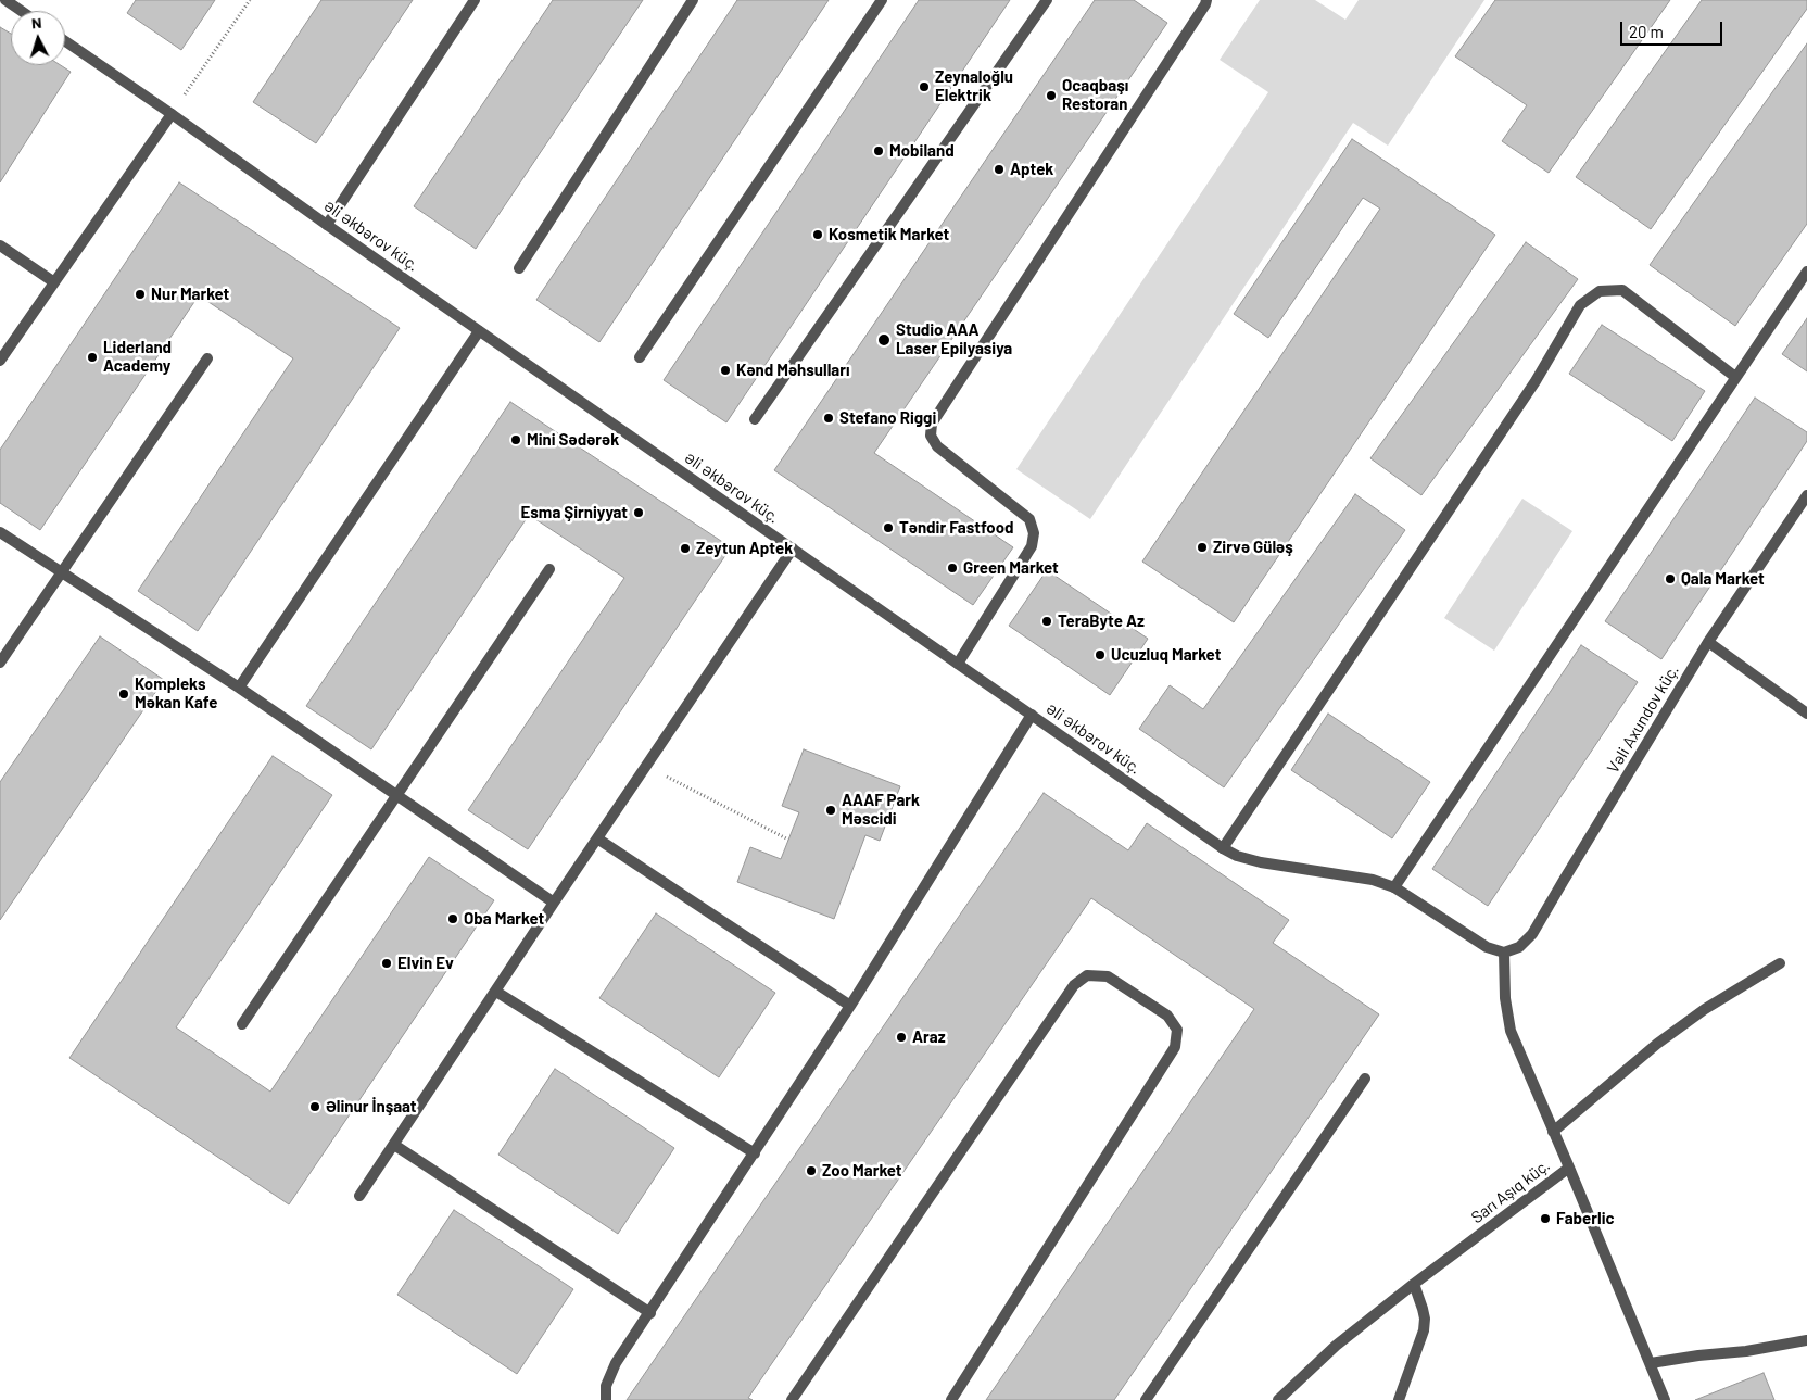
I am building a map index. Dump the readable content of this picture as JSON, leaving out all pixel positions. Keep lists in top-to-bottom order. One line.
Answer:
{"streets":{"street":["Əli Əkbərov küç.","Vəli Axundov küç.","Sarı Aşıq küç."]},"crossings":[["Əli Əkbərov küç.","Vəli Axundov küç."]],"places":["Zeynaloğlu Elektrik","Ocaqbaşı Restoran","Mobiland","Aptek","Kosmetik Market","Nur Market","Studio AAA Laser Epilyasiya","Liderland Academy","Kənd Məhsulları","Stefano Riggi","Mini Sədərək","Esma Şirniyyat","Təndir Fastfood","Zirvə Güləş","Zeytun Aptek","Green Market","Qala Market","TeraByte Az","Ucuzluq Market","Kompleks Məkan Kafe","AAAF Park Məscidi","Oba Market","Elvin Ev","Araz","Əlinur İnşaat","Zoo Market","Faberlic"],"scale_bar":"20 m","north":"top"}
